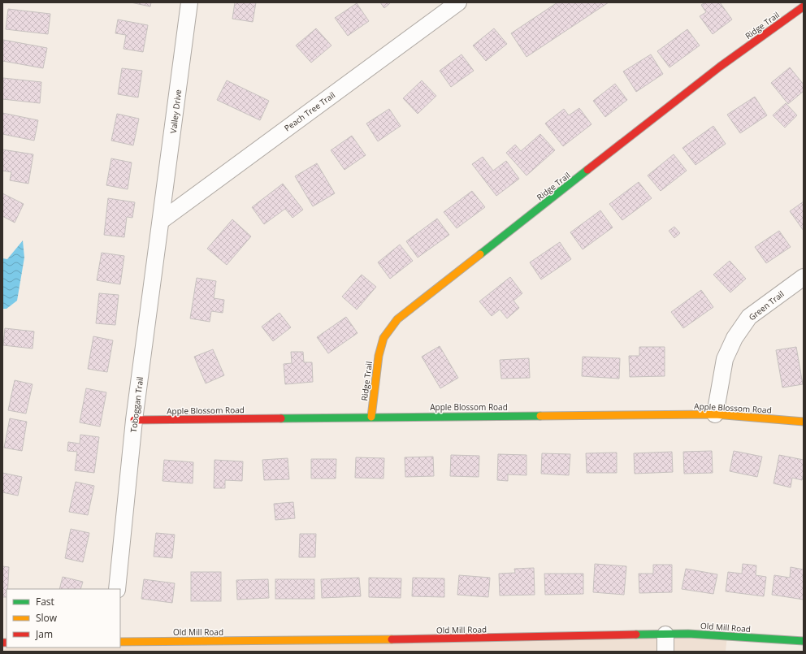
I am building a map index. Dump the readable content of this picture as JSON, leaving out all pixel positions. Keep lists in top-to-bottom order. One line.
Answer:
{"streets":{"street":["Ridge Trail","Valley Drive","Peach Tree Trail","Green Trail","Toboggan Trail","Apple Blossom Road","Old Mill Road"]},"crossings":[["Ridge Trail","Apple Blossom Road"],["Valley Drive","Peach Tree Trail"],["Valley Drive","Toboggan Trail"],["Peach Tree Trail","Toboggan Trail"],["Green Trail","Apple Blossom Road"],["Toboggan Trail","Apple Blossom Road"]],"legend":["Fast","Slow","Jam"]}
